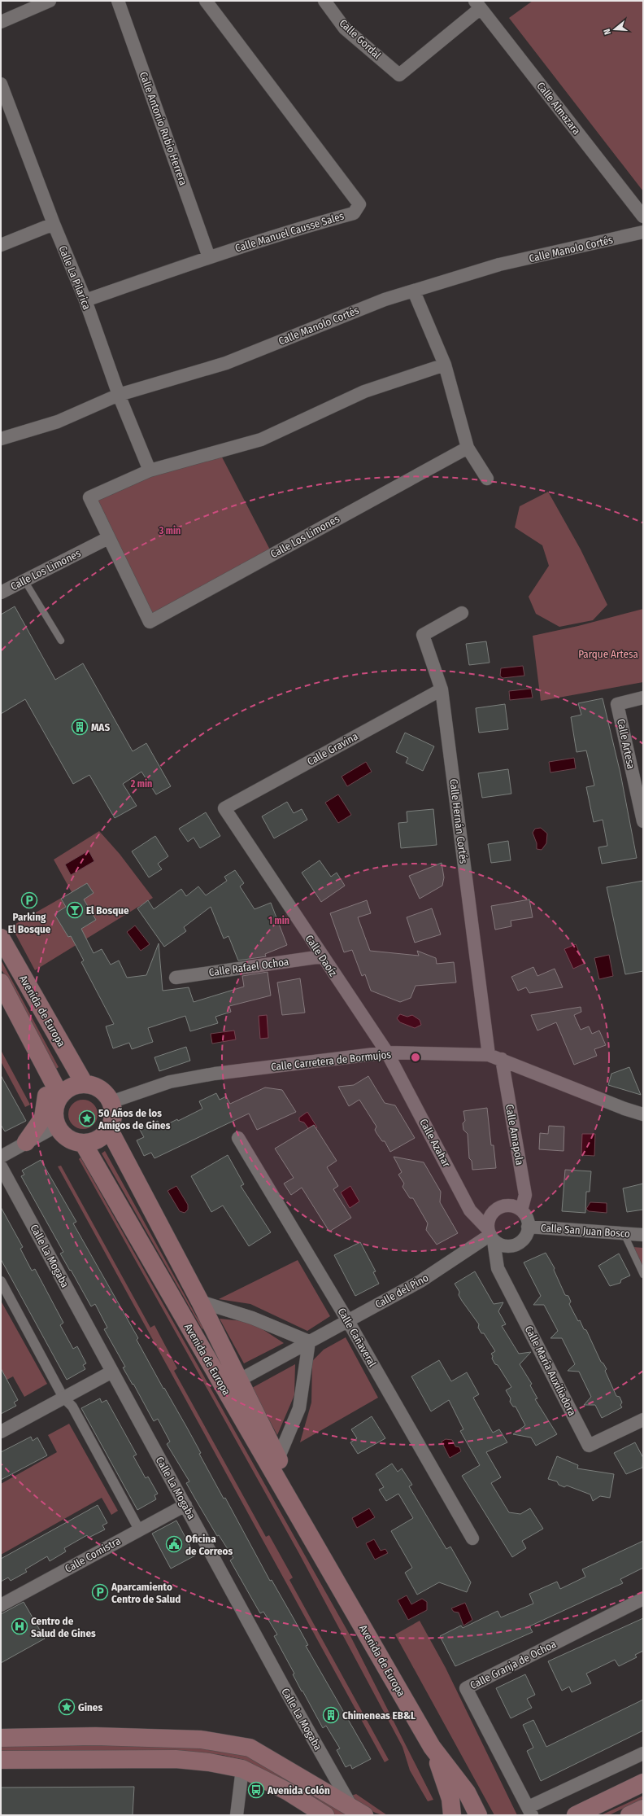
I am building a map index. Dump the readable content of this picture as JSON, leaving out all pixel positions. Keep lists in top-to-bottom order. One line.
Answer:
{"streets":{"main road":["Avenida de Europa"],"street":["Calle Gordal","Calle Almazara","Calle Antonio Rubio Herrera","Calle Manuel Causse Sales","Calle Manolo Cortés","Calle La Pilarica","Calle Los Limones","Calle Artesa","Calle Gravina","Calle Hernán Cortés","Calle Daoíz","Calle Rafael Ochoa","Calle Carretera de Bormujos","Calle Amapola","Calle Azahar","Calle San Juan Bosco","Calle La Mogaba","Calle del Pino","Calle Cañaveral","Calle María Auxiliadora","Calle Comistra","Calle Granja de Ochoa"]},"crossings":[["Calle Gordal","Calle Almazara"],["Calle Antonio Rubio Herrera","Calle Manuel Causse Sales"],["Calle Manuel Causse Sales","Calle La Pilarica"],["Calle Manolo Cortés","Calle La Pilarica"],["Calle La Pilarica","Calle Los Limones"],["Calle Gravina","Calle Hernán Cortés"],["Calle Gravina","Calle Daoíz"],["Calle Hernán Cortés","Calle Carretera de Bormujos"],["Calle Daoíz","Calle Rafael Ochoa"],["Calle Daoíz","Calle Carretera de Bormujos"],["Calle Daoíz","Calle Azahar"],["Avenida de Europa","Calle Carretera de Bormujos"],["Avenida de Europa","Calle del Pino"],["Calle Carretera de Bormujos","Calle Amapola"],["Calle Carretera de Bormujos","Calle Azahar"],["Calle Amapola","Calle Azahar"],["Calle Amapola","Calle San Juan Bosco"],["Calle Amapola","Calle del Pino"],["Calle Amapola","Calle María Auxiliadora"],["Calle Azahar","Calle San Juan Bosco"],["Calle Azahar","Calle del Pino"],["Calle Azahar","Calle María Auxiliadora"],["Calle San Juan Bosco","Calle del Pino"],["Calle San Juan Bosco","Calle María Auxiliadora"],["Calle La Mogaba","Calle Comistra"],["Calle del Pino","Calle Cañaveral"],["Calle del Pino","Calle María Auxiliadora"]],"parks":["Parque Artesa"],"places":{"building":["MAS","Chimeneas EB&L"],"parking":["Parking El Bosque","Aparcamiento Centro de Salud"],"bar":["El Bosque"],"place":["50 Años de los Amigos de Gines","Gines"],"public building":["Oficina de Correos"],"hospital":["Centro de Salud de Gines"],"bus stop":["Avenida Colón"]},"north":"left","rings":["3 min","2 min","1 min"]}
